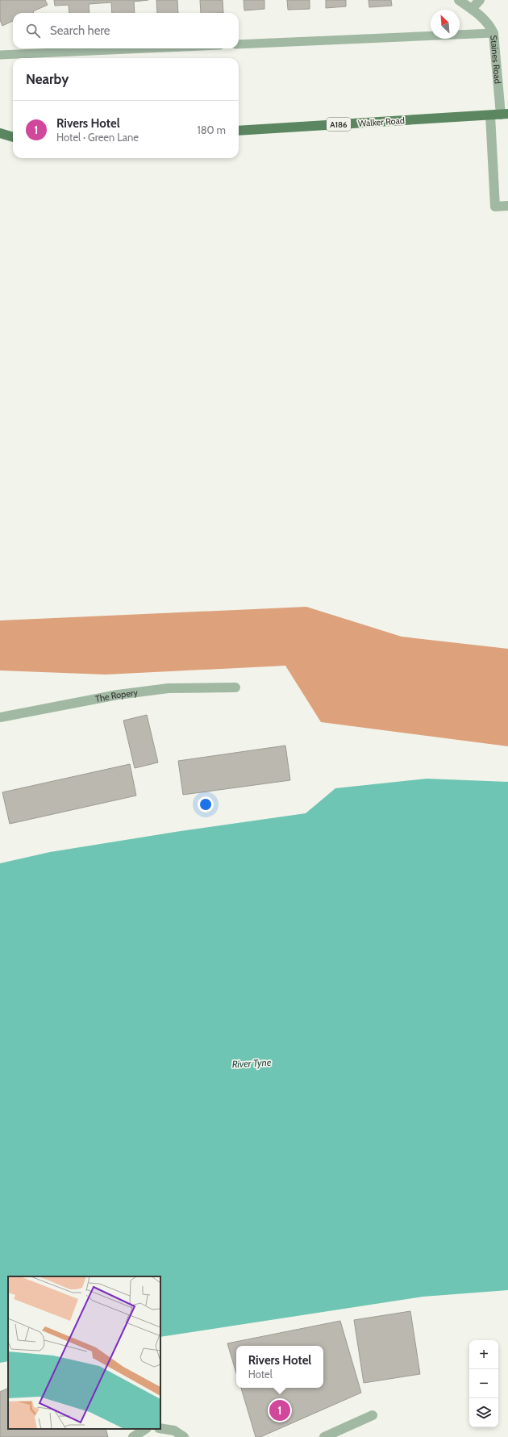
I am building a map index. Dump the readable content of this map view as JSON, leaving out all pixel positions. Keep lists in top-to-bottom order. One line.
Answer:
{"streets":{"main road":["Walker Road","A186"],"street":["Staines Road","The Ropery"]},"crossings":[["Staines Road","Walker Road"]],"water":["River Tyne"],"north":"top left","page":{"search":"Search here","heading":"Nearby","list":[{"mark":"1","name":"Rivers Hotel","note":"Hotel · Green Lane","value":"180 m"}],"map_buttons":["+","−"],"popup":["Rivers Hotel","Hotel"],"pins":"1"}}
